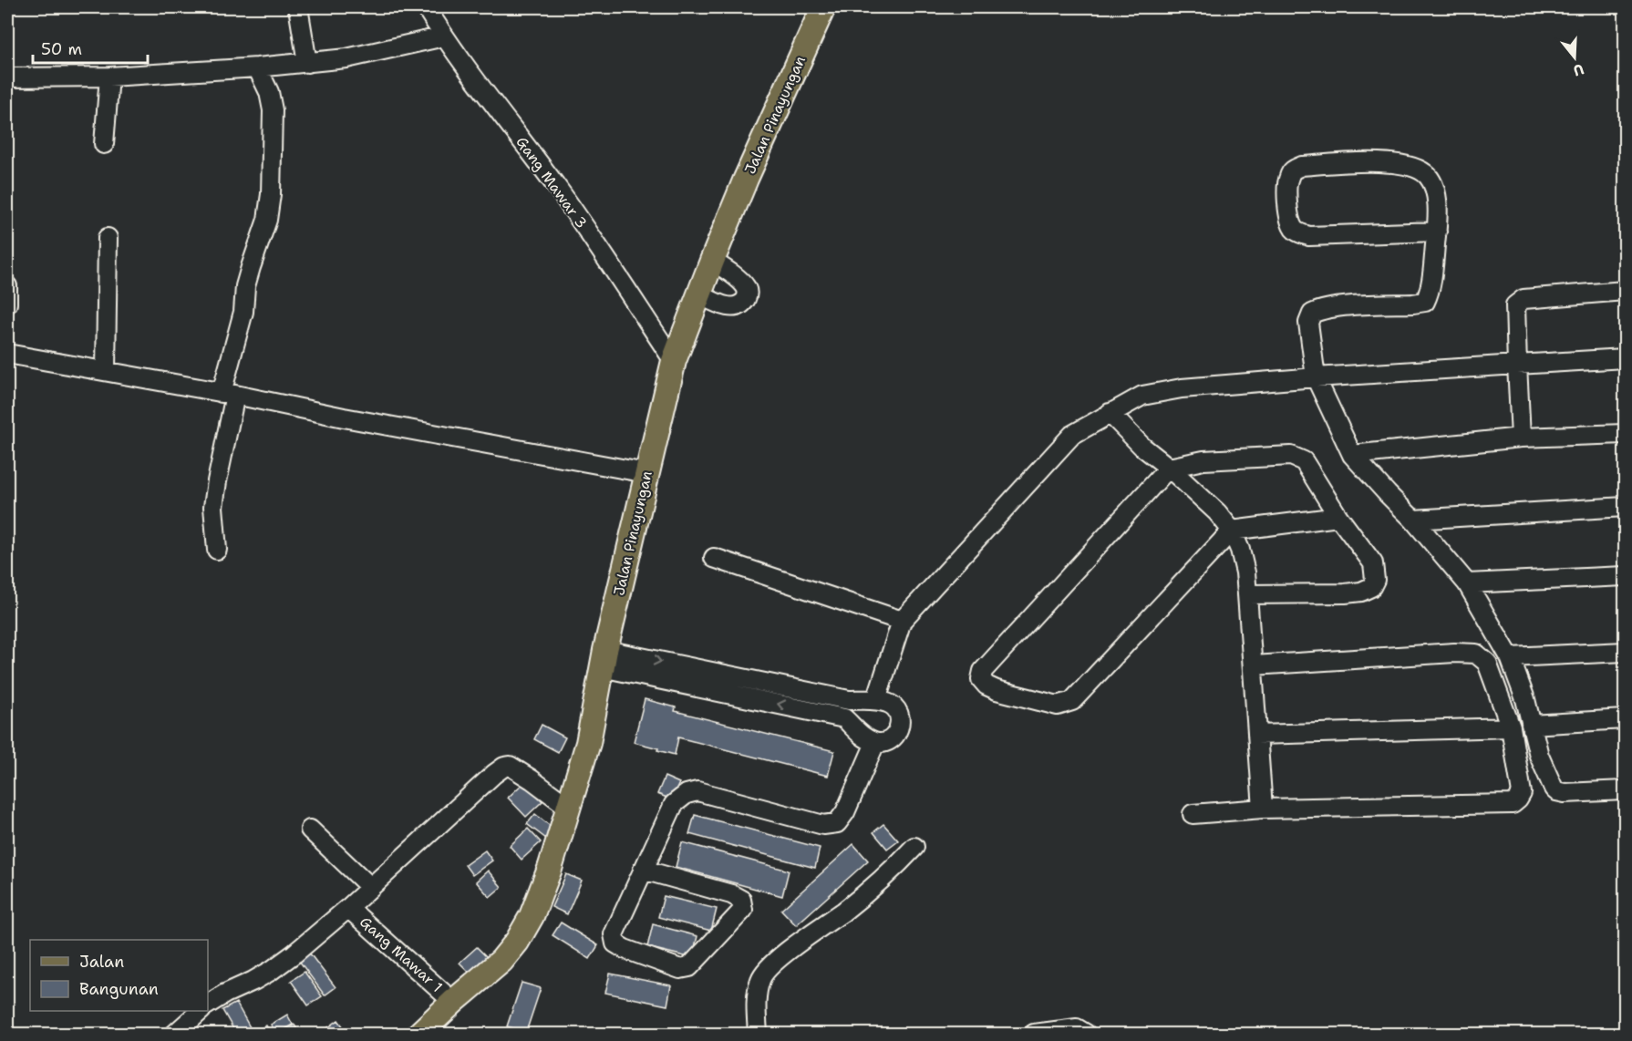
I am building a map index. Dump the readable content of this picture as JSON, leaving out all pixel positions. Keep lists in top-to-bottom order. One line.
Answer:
{"streets":{"main road":["Jalan Pinayungan"],"street":["Gang Mawar 3","Gang Mawar 1"]},"crossings":[["Jalan Pinayungan","Gang Mawar 3"],["Jalan Pinayungan","Gang Mawar 1"]],"legend":["Jalan","Bangunan"],"scale_bar":"50 m","north":"bottom"}
